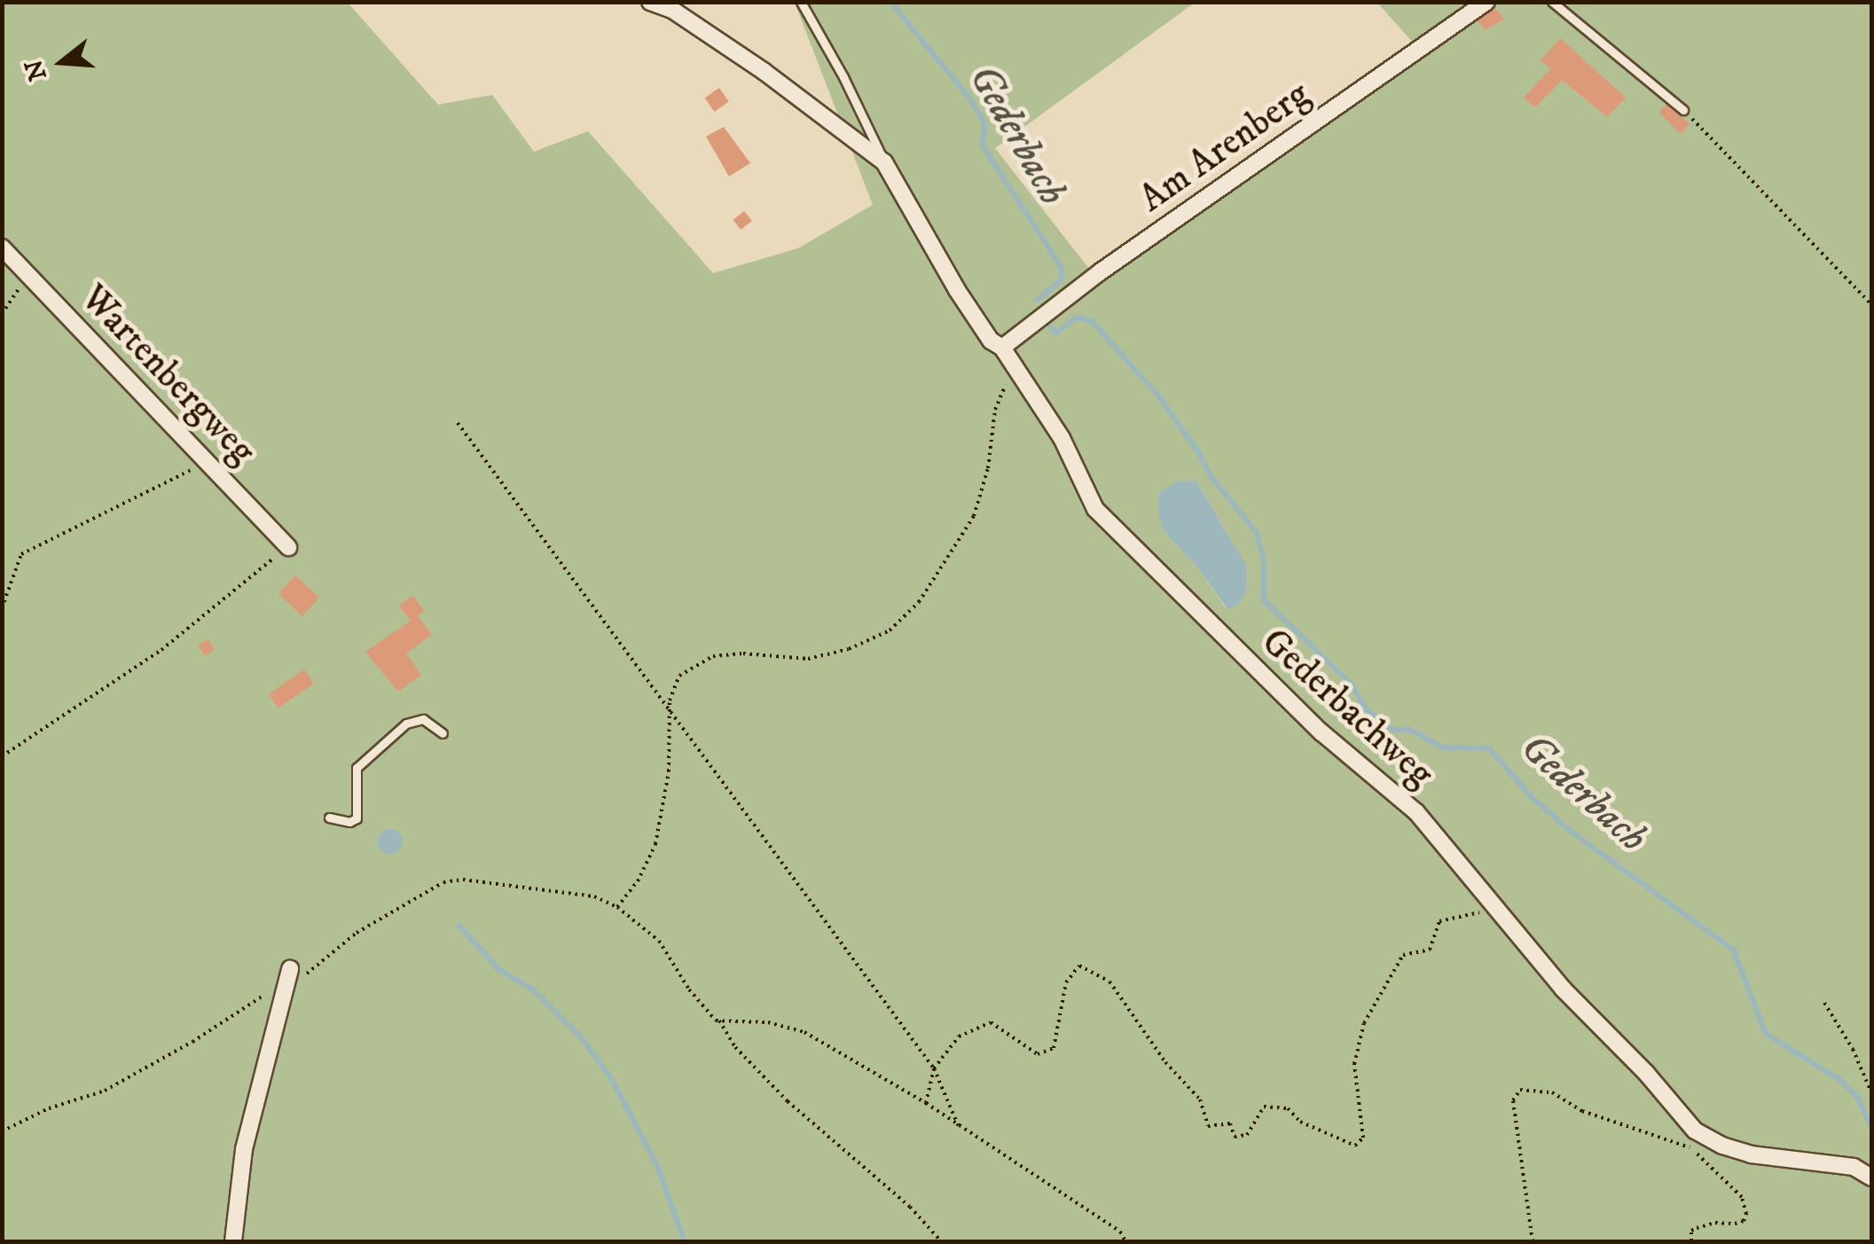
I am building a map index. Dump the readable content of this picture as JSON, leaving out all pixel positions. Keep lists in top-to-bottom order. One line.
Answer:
{"streets":{"street":["Am Arenberg","Wartenbergweg","Gederbachweg"]},"crossings":[["Am Arenberg","Gederbachweg"]],"water":["Gederbach"],"north":"left"}
